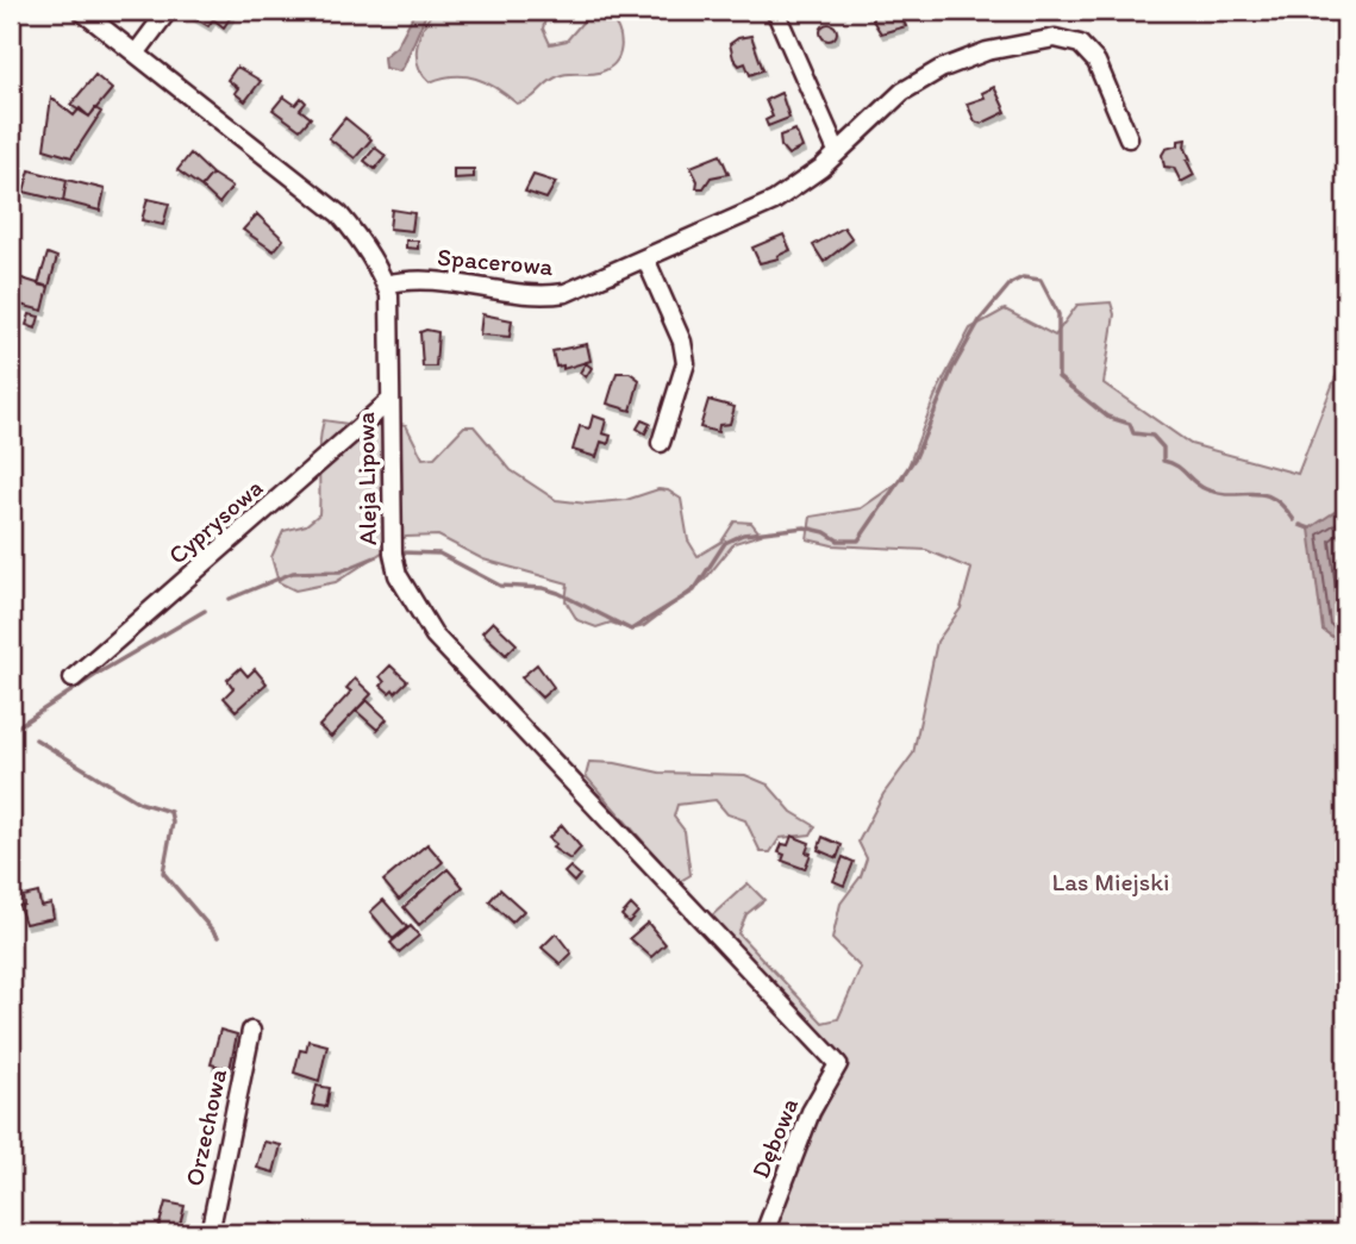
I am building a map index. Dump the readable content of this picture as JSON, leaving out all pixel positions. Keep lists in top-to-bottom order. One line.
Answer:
{"streets":{"street":["Spacerowa","Aleja Lipowa","Cyprysowa","Orzechowa","Dębowa"]},"crossings":[["Spacerowa","Aleja Lipowa"],["Aleja Lipowa","Cyprysowa"],["Aleja Lipowa","Dębowa"]],"parks":["Las Miejski"]}
